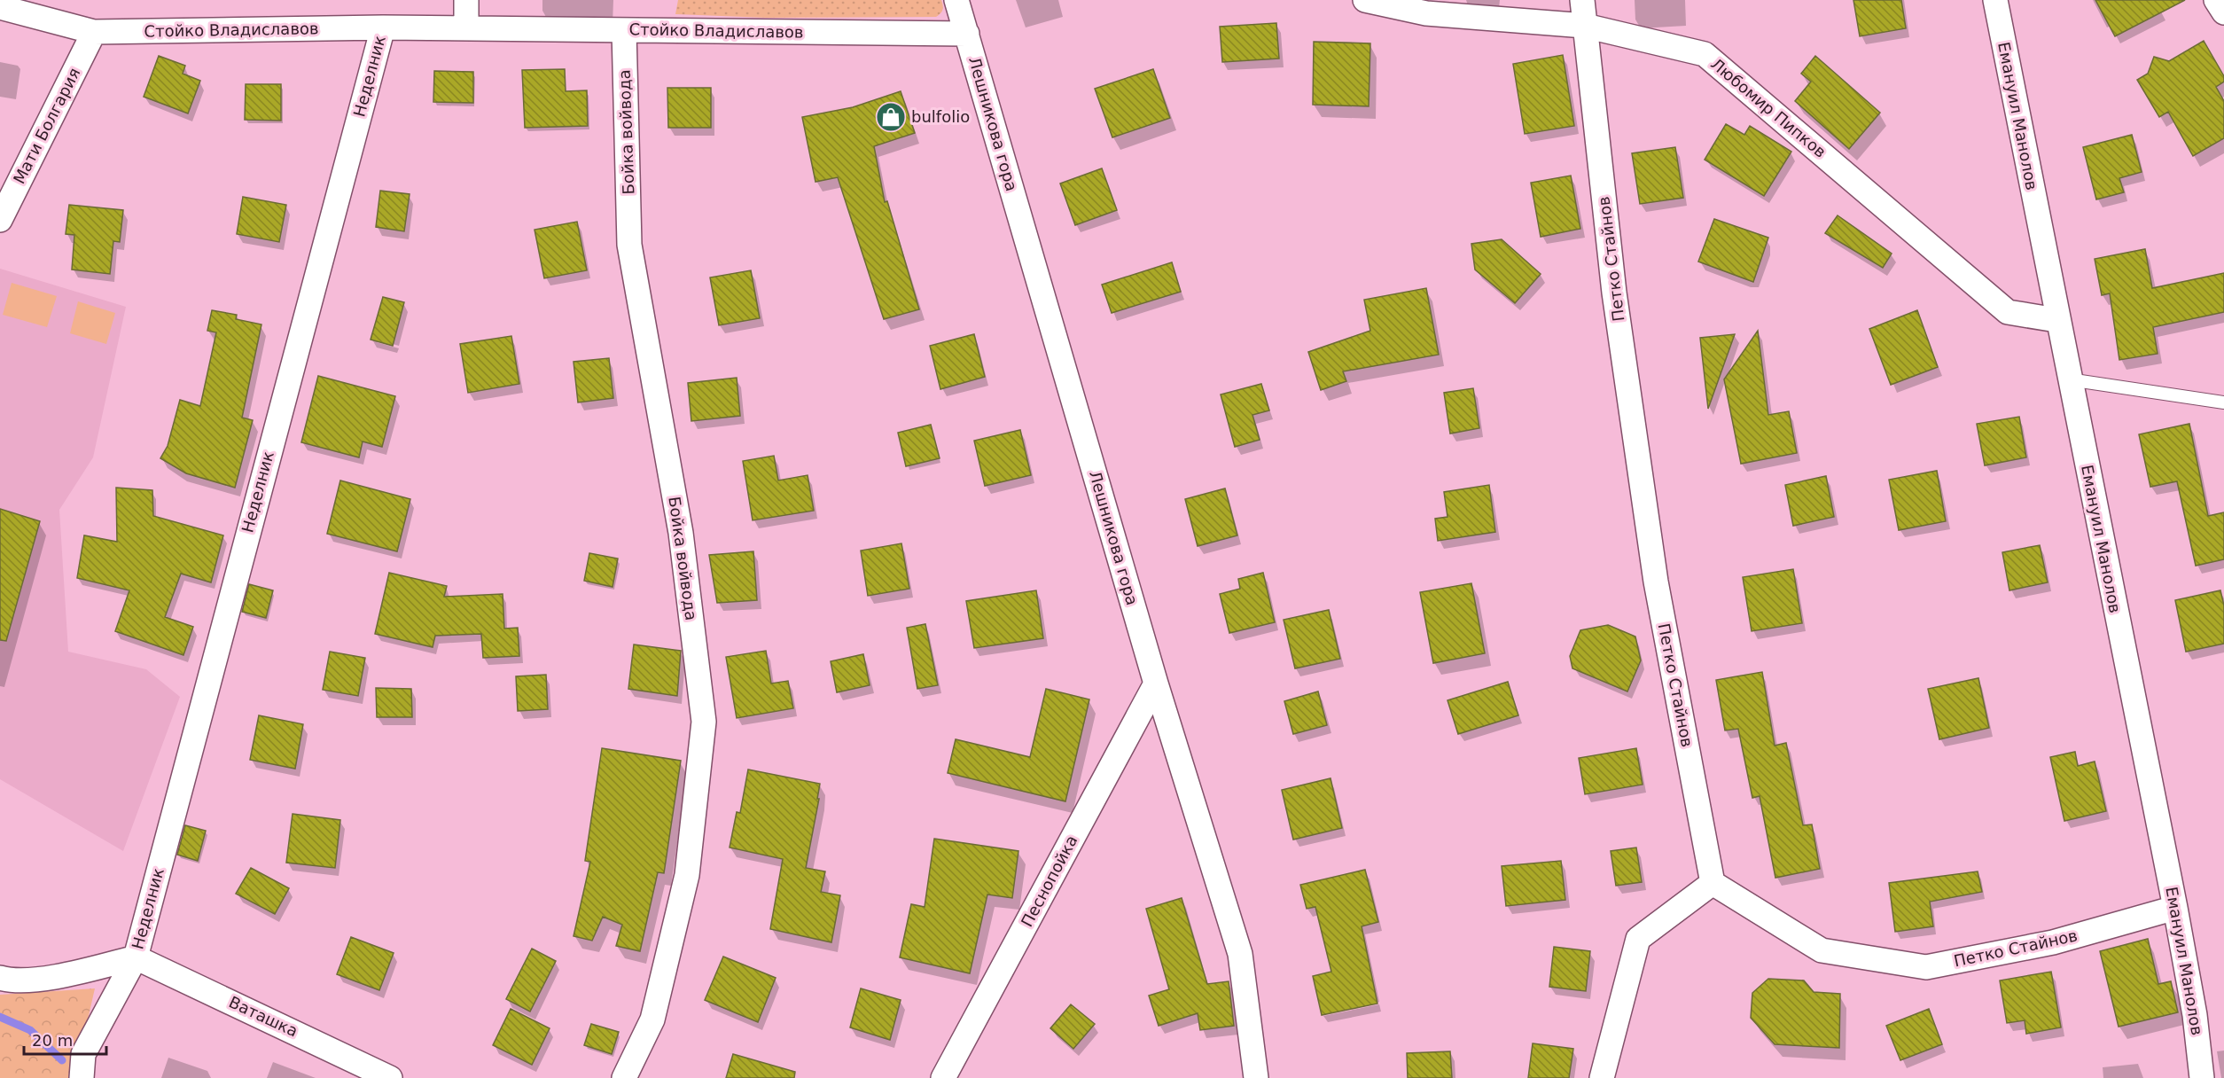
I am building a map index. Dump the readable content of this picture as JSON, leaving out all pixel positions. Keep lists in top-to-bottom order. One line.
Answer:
{"streets":{"street":["Стойко Владиславов","Неделник","Любомир Пипков","Емануил Манолов","Лешникова гора","Мати Болгария","Бойка войвода","Петко Стайнов","Песнопойка","Ваташка"]},"crossings":[["Стойко Владиславов","Неделник"],["Стойко Владиславов","Лешникова гора"],["Стойко Владиславов","Мати Болгария"],["Стойко Владиславов","Бойка войвода"],["Неделник","Ваташка"],["Любомир Пипков","Емануил Манолов"],["Любомир Пипков","Петко Стайнов"],["Емануил Манолов","Петко Стайнов"],["Лешникова гора","Песнопойка"]],"places":{"shop":["bulfolio"]},"scale_bar":"20 m"}
